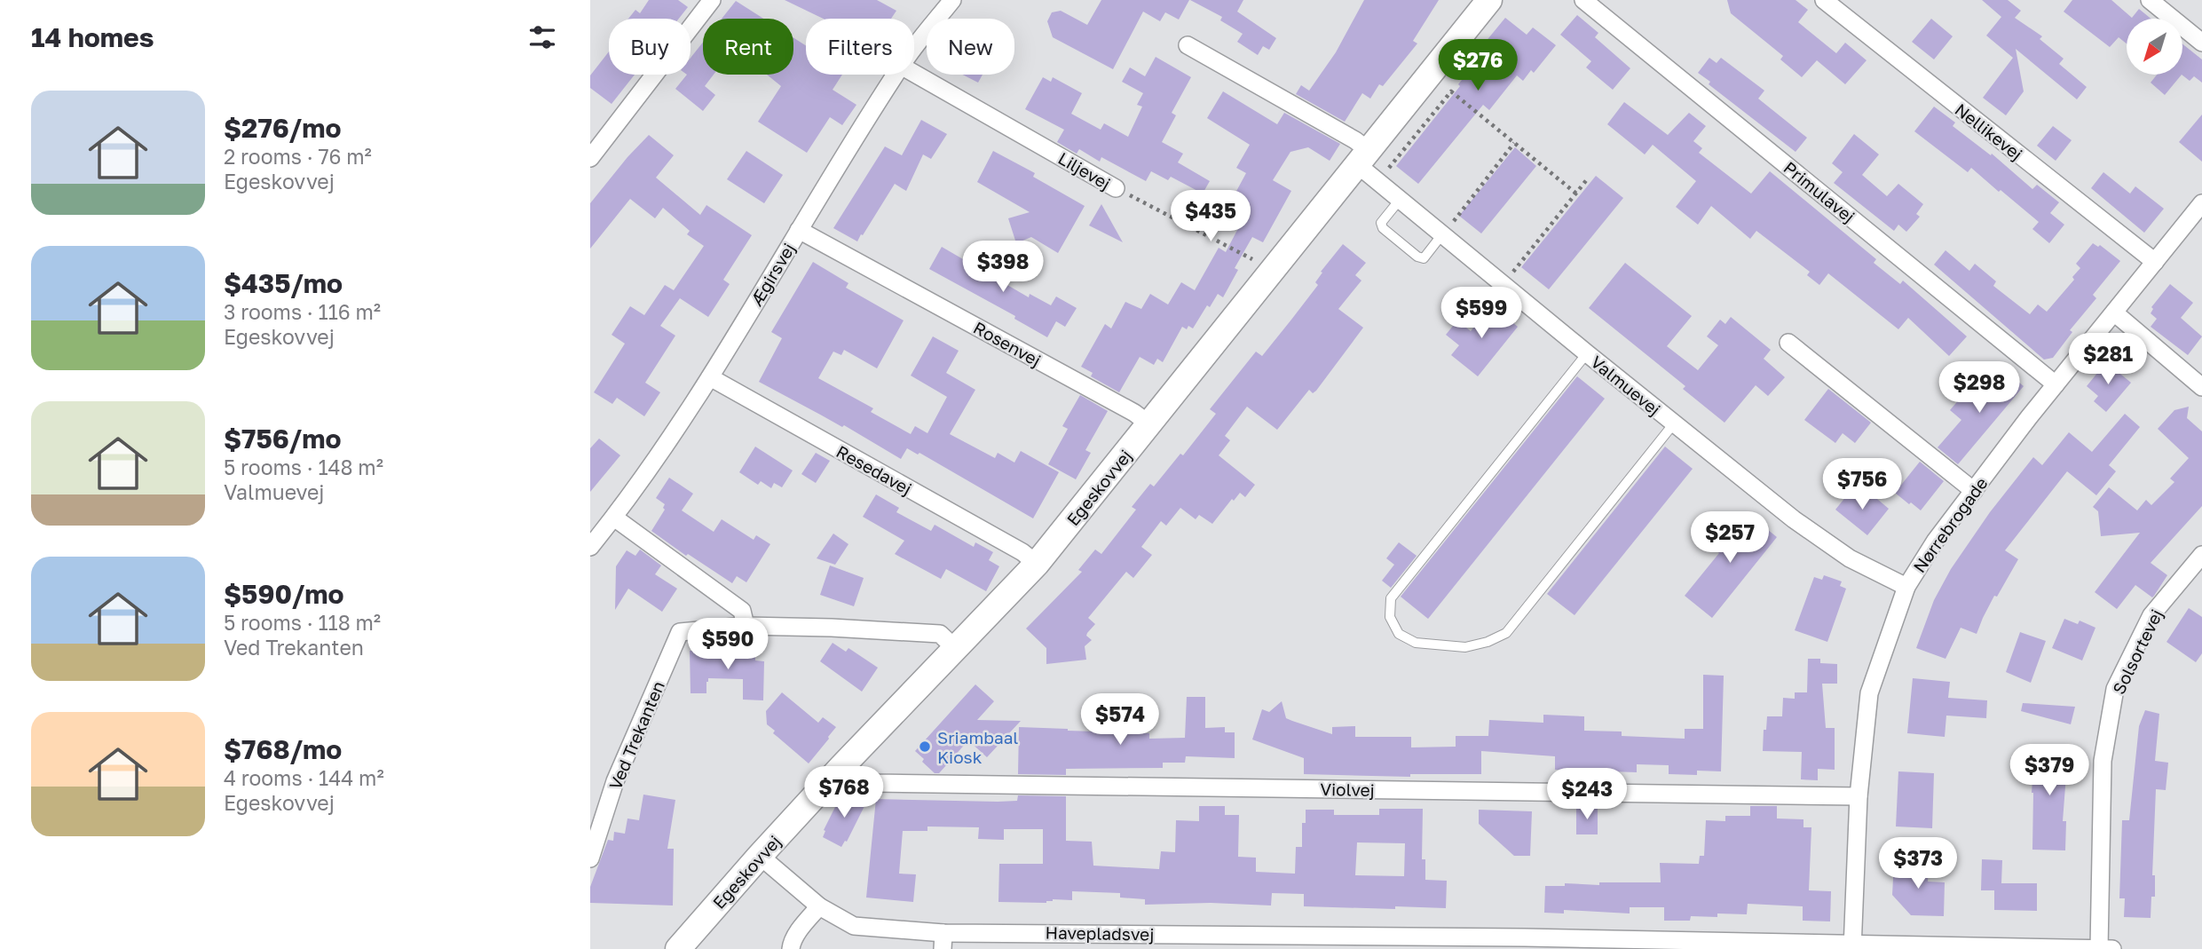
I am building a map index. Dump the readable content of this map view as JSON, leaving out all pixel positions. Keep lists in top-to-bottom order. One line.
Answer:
{"streets":{"street":["Nellikevej","Liljevej","Primulavej","Ægirsvej","Rosenvej","Valmuevej","Resedavej","Egeskovvej","Nørrebrogade","Solsortevej","Ved Trekanten","Violvej","Havepladsvej"]},"crossings":[["Nellikevej","Nørrebrogade"],["Liljevej","Egeskovvej"],["Primulavej","Nørrebrogade"],["Ægirsvej","Rosenvej"],["Ægirsvej","Resedavej"],["Rosenvej","Egeskovvej"],["Valmuevej","Egeskovvej"],["Valmuevej","Nørrebrogade"],["Resedavej","Egeskovvej"],["Egeskovvej","Ved Trekanten"],["Egeskovvej","Violvej"],["Egeskovvej","Havepladsvej"],["Nørrebrogade","Violvej"],["Nørrebrogade","Havepladsvej"],["Solsortevej","Havepladsvej"]],"places":["Sriambaal Kiosk"],"north":"bottom left","page":{"heading":"14 homes","chip":["Buy","Rent","Filters","New"],"price":["$276","$435","$398","$599","$281","$298","$756","$257","$590","$574","$379","$768","$243","$373"],"list":[{"name":"$276/mo","note":"2 rooms · 76 m² · Egeskovvej"},{"name":"$435/mo","note":"3 rooms · 116 m² · Egeskovvej"},{"name":"$756/mo","note":"5 rooms · 148 m² · Valmuevej"},{"name":"$590/mo","note":"5 rooms · 118 m² · Ved Trekanten"},{"name":"$768/mo","note":"4 rooms · 144 m² · Egeskovvej"}]}}
